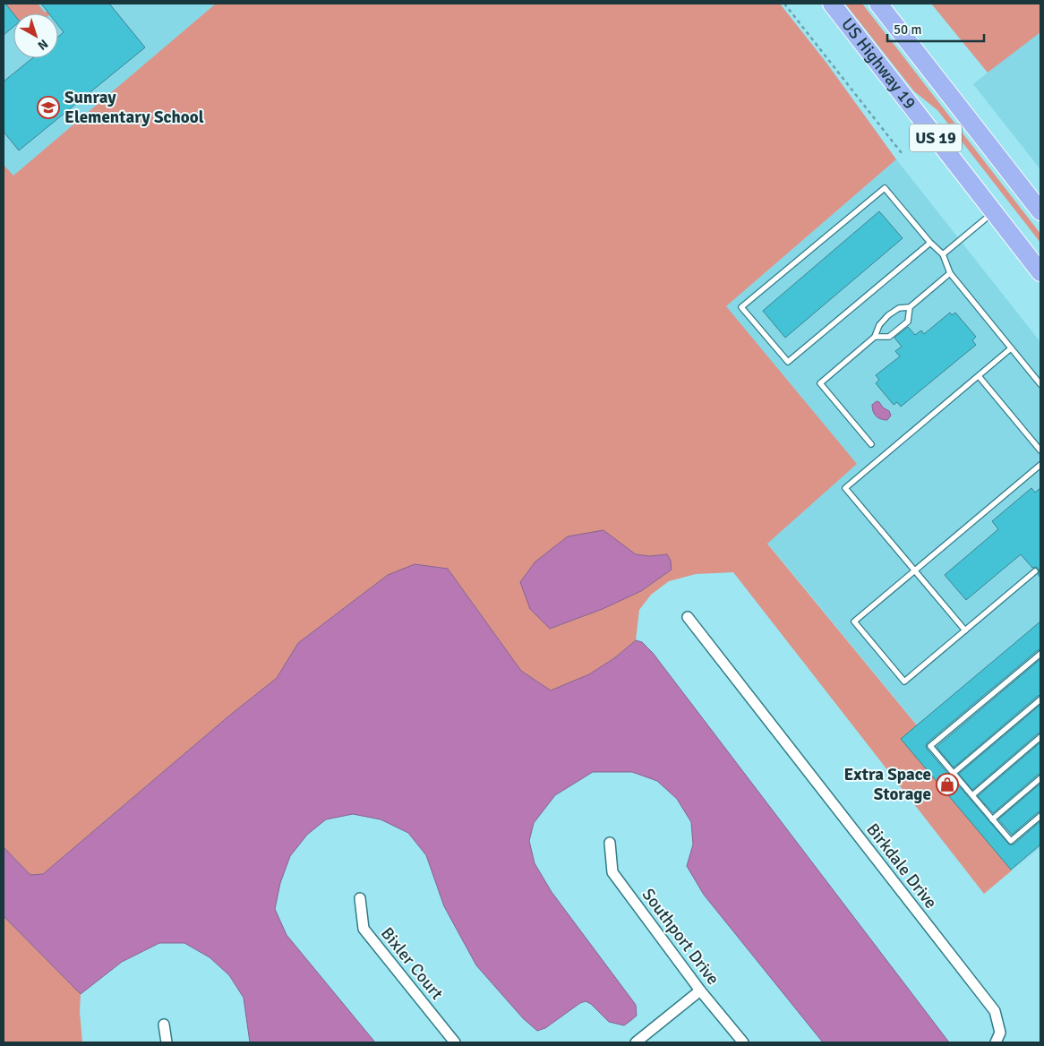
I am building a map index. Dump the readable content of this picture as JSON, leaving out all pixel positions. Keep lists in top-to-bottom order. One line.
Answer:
{"streets":{"highway":["US Highway 19","US 19"],"street":["Birkdale Drive","Southport Drive","Bixler Court"]},"places":{"school or university":["Sunray Elementary School"],"shop":["Extra Space Storage"]},"scale_bar":"50 m","north":"bottom right"}
